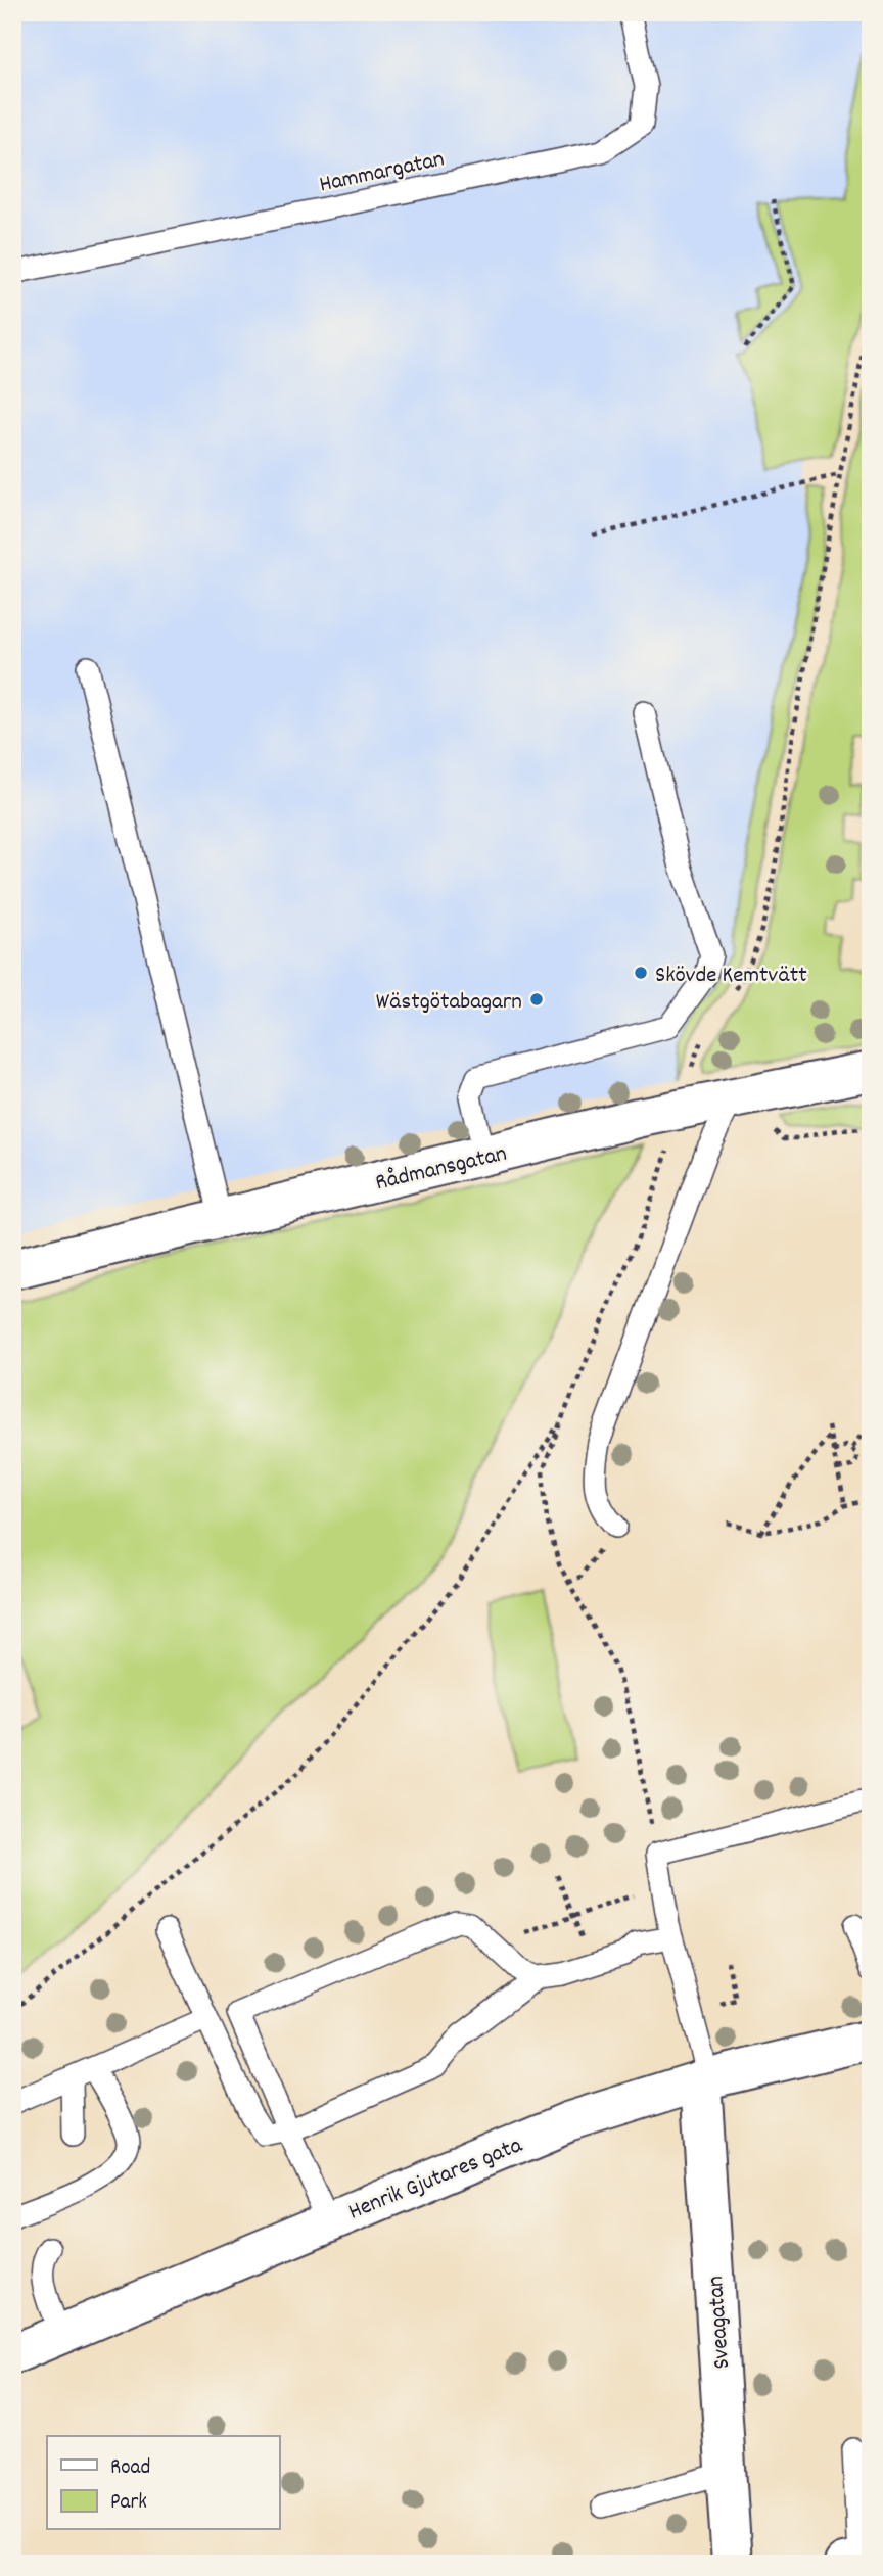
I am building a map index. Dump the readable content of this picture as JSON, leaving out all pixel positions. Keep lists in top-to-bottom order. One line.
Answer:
{"streets":{"street":["Rådmansgatan","Henrik Gjutares gata","Sveagatan"],"lane":["Hammargatan"]},"crossings":[["Henrik Gjutares gata","Sveagatan"]],"places":["Skövde Kemtvätt","Wästgötabagarn"],"legend":["Road","Park"]}
